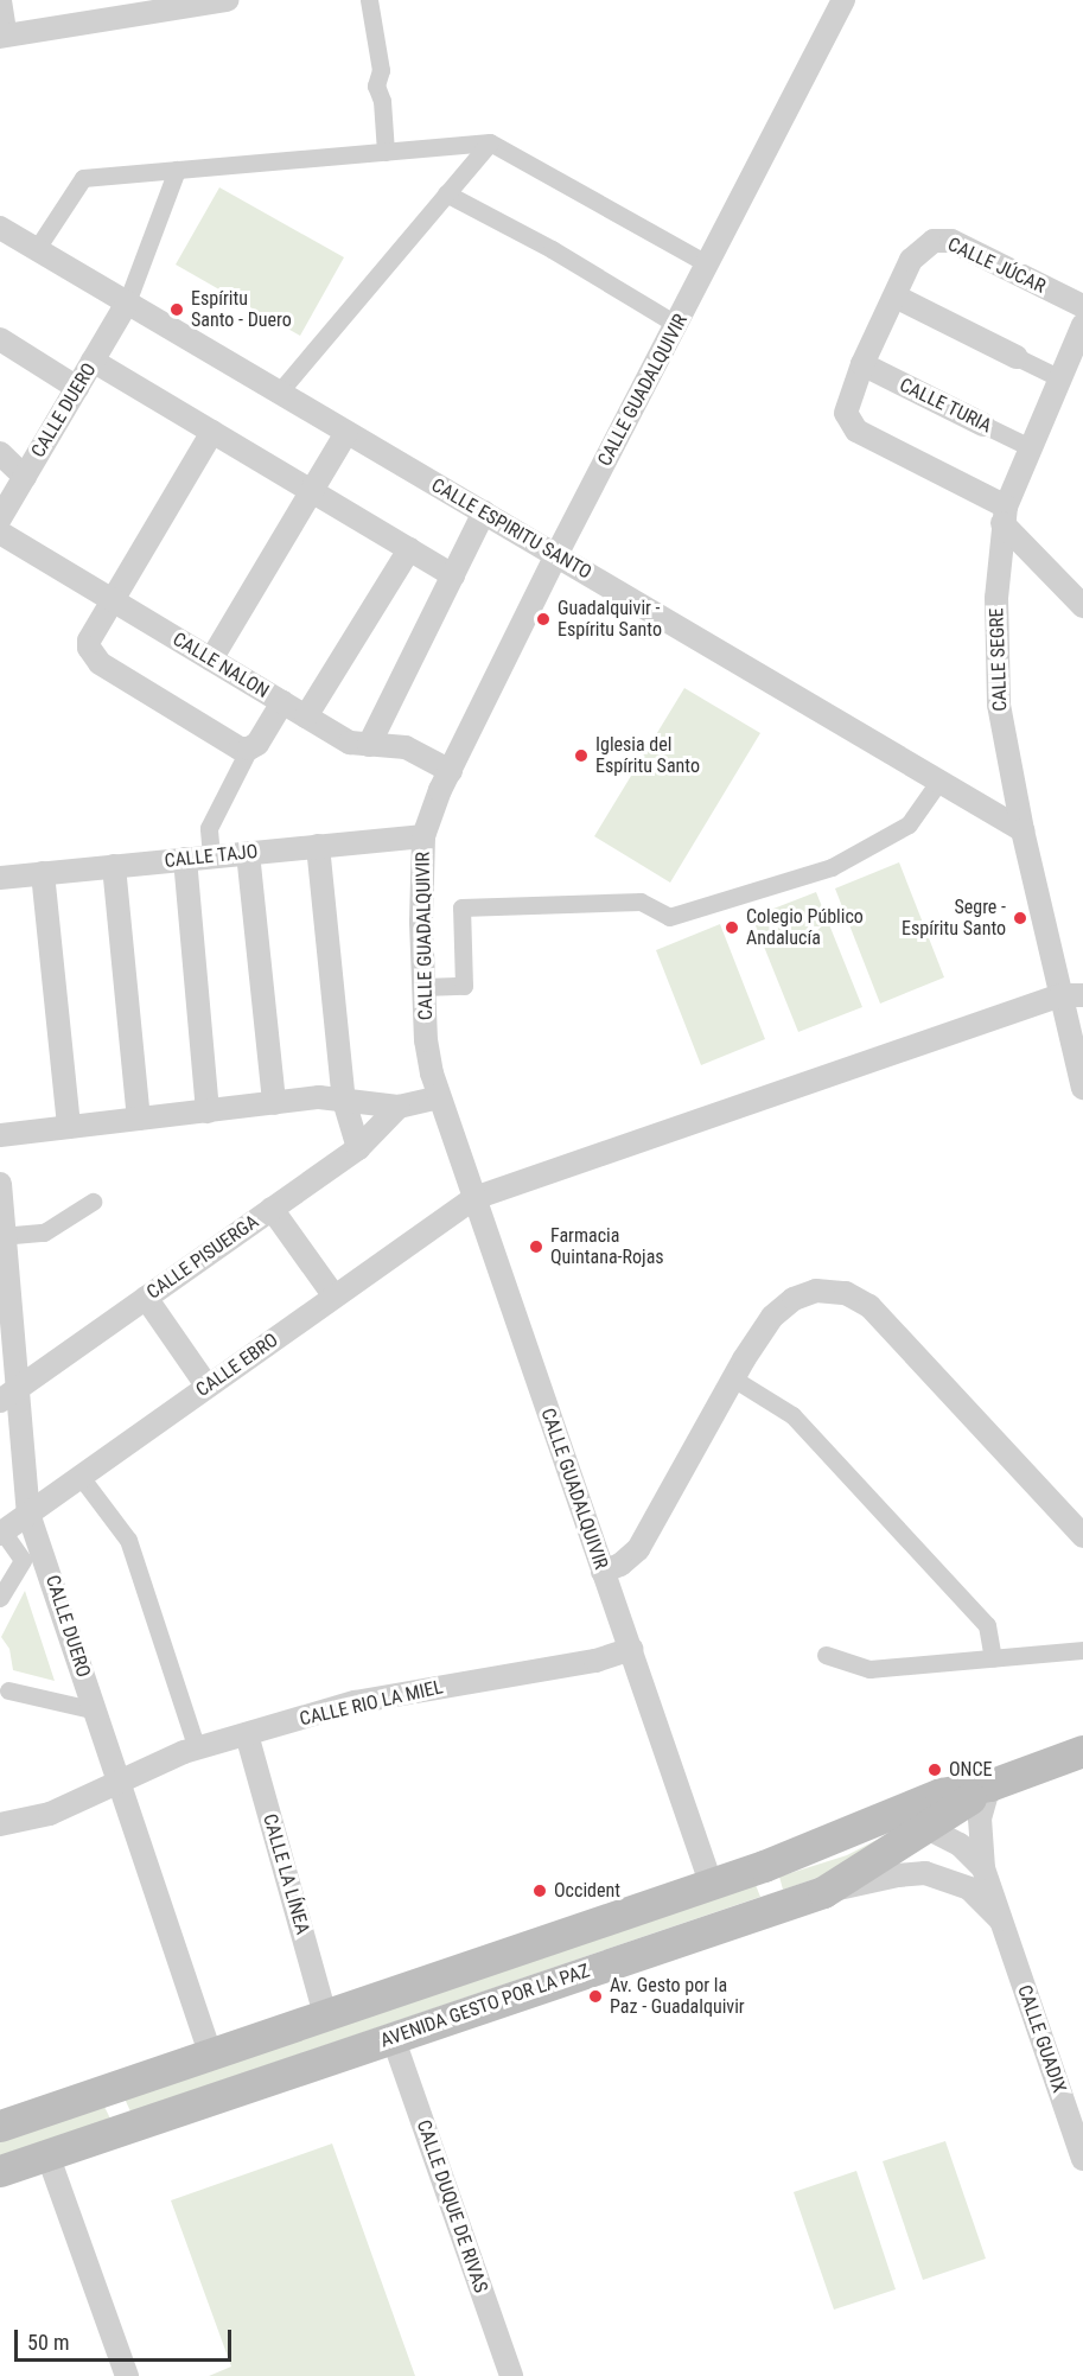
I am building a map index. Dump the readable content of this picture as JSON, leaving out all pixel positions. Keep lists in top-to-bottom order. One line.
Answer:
{"streets":{"main road":["AVENIDA GESTO POR LA PAZ"],"street":["CALLE JÚCAR","CALLE GUADALQUIVIR","CALLE TURIA","CALLE DUERO","CALLE ESPIRITU SANTO","CALLE SEGRE","CALLE NALON","CALLE TAJO","CALLE PISUERGA","CALLE EBRO","CALLE RIO LA MIEL","CALLE LA LÍNEA","CALLE GUADIX","CALLE DUQUE DE RIVAS"]},"crossings":[["CALLE GUADALQUIVIR","CALLE ESPIRITU SANTO"],["CALLE GUADALQUIVIR","CALLE NALON"],["CALLE GUADALQUIVIR","CALLE TAJO"],["CALLE GUADALQUIVIR","CALLE EBRO"],["CALLE GUADALQUIVIR","CALLE RIO LA MIEL"],["CALLE GUADALQUIVIR","AVENIDA GESTO POR LA PAZ"],["CALLE TURIA","CALLE SEGRE"],["CALLE DUERO","CALLE ESPIRITU SANTO"],["CALLE DUERO","CALLE PISUERGA"],["CALLE DUERO","CALLE EBRO"],["CALLE DUERO","CALLE RIO LA MIEL"],["CALLE DUERO","AVENIDA GESTO POR LA PAZ"],["CALLE ESPIRITU SANTO","CALLE SEGRE"],["CALLE SEGRE","CALLE EBRO"],["CALLE RIO LA MIEL","CALLE LA LÍNEA"],["CALLE LA LÍNEA","AVENIDA GESTO POR LA PAZ"],["AVENIDA GESTO POR LA PAZ","CALLE GUADIX"],["AVENIDA GESTO POR LA PAZ","CALLE DUQUE DE RIVAS"]],"places":["Espíritu Santo - Duero","Guadalquivir - Espíritu Santo","Iglesia del Espíritu Santo","Segre - Espíritu Santo","Colegio Público Andalucía","Farmacia Quintana-Rojas","ONCE","Occident","Av. Gesto por la Paz - Guadalquivir"],"scale_bar":"50 m"}
